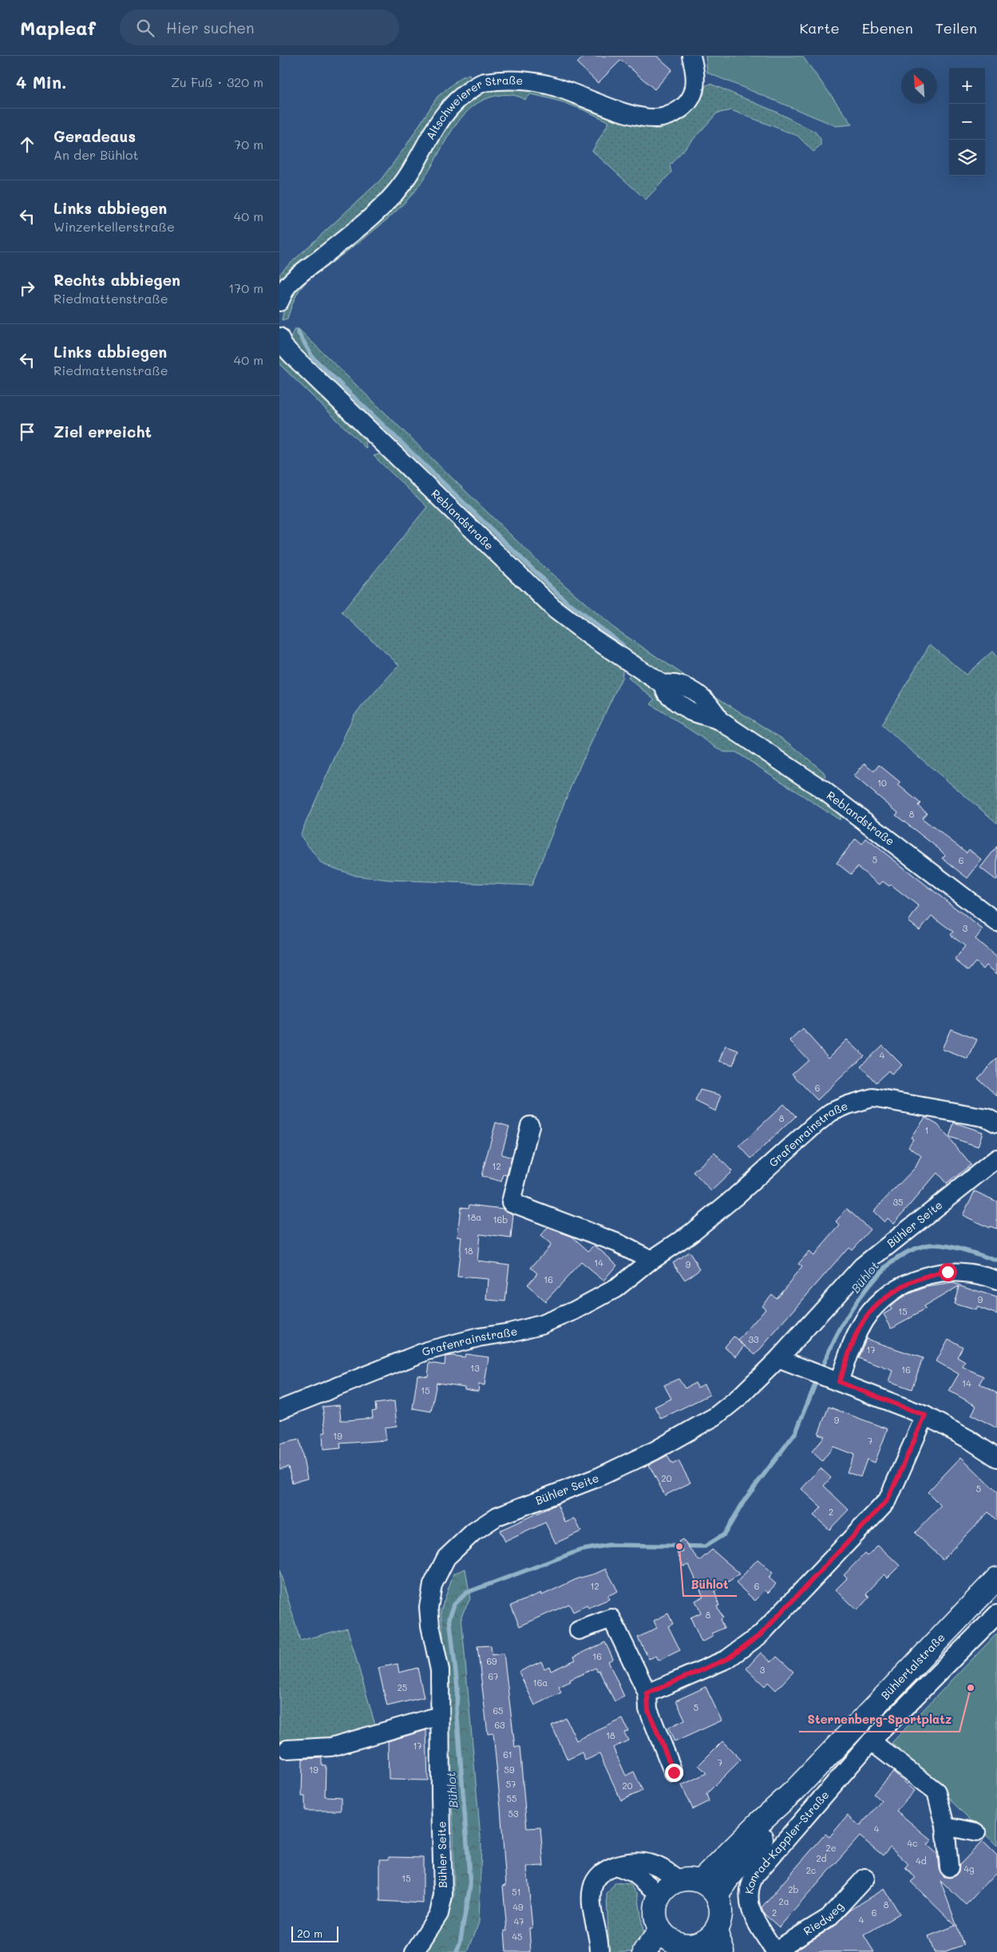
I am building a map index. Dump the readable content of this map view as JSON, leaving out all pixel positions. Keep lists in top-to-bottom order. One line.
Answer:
{"streets":{"main road":["Bühlertalstraße"],"street":["Altschweierer Straße","Reblandstraße","Grafenrainstraße","Bühler Seite","Konrad-Kappler-Straße","Riedweg"]},"crossings":[["Konrad-Kappler-Straße","Riedweg"]],"water":["Bühlot"],"places":["Bühlot","Sternenberg-Sportplatz"],"house_numbers":["10","8","5","6","3","4","6","8","1","12","35","18a","16b","18","14","9","16","9","15","33","17","13","16","14","15","9","19","7","20","5","2","12","6","8","16","69","3","67","16a","25","5","65","63","18","17","61","7","19","59","57","20","55","53","4","4c","2e","2d","4d","4g","2c","15","2b","51","2a","8","49","2","6","4","47","45"],"scale_bar":"20 m","north":"top left","page":{"header":"Mapleaf","search":"Hier suchen","nav":["Karte","Ebenen","Teilen"],"heading":["4 Min.","Zu Fuß · 320 m"],"map_buttons":["+","−"],"list":[["Geradeaus","An der Bühlot","70 m"],["Links abbiegen","Winzerkellerstraße","40 m"],["Rechts abbiegen","Riedmattenstraße","170 m"],["Links abbiegen","Riedmattenstraße","40 m"],"Ziel erreicht"],"scale":"20 m"}}
